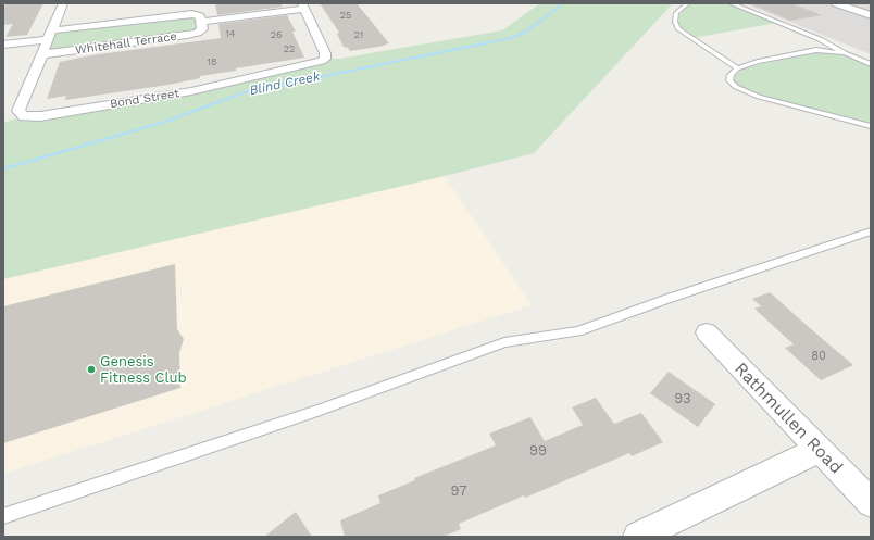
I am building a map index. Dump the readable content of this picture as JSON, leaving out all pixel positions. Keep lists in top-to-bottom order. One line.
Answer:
{"streets":{"street":["Whitehall Terrace","Bond Street","Rathmullen Road"]},"crossings":[["Whitehall Terrace","Bond Street"]],"water":["Blind Creek"],"places":["Genesis Fitness Club"],"house_numbers":["25","14","26","21","22","18","80","93","99","97"]}
